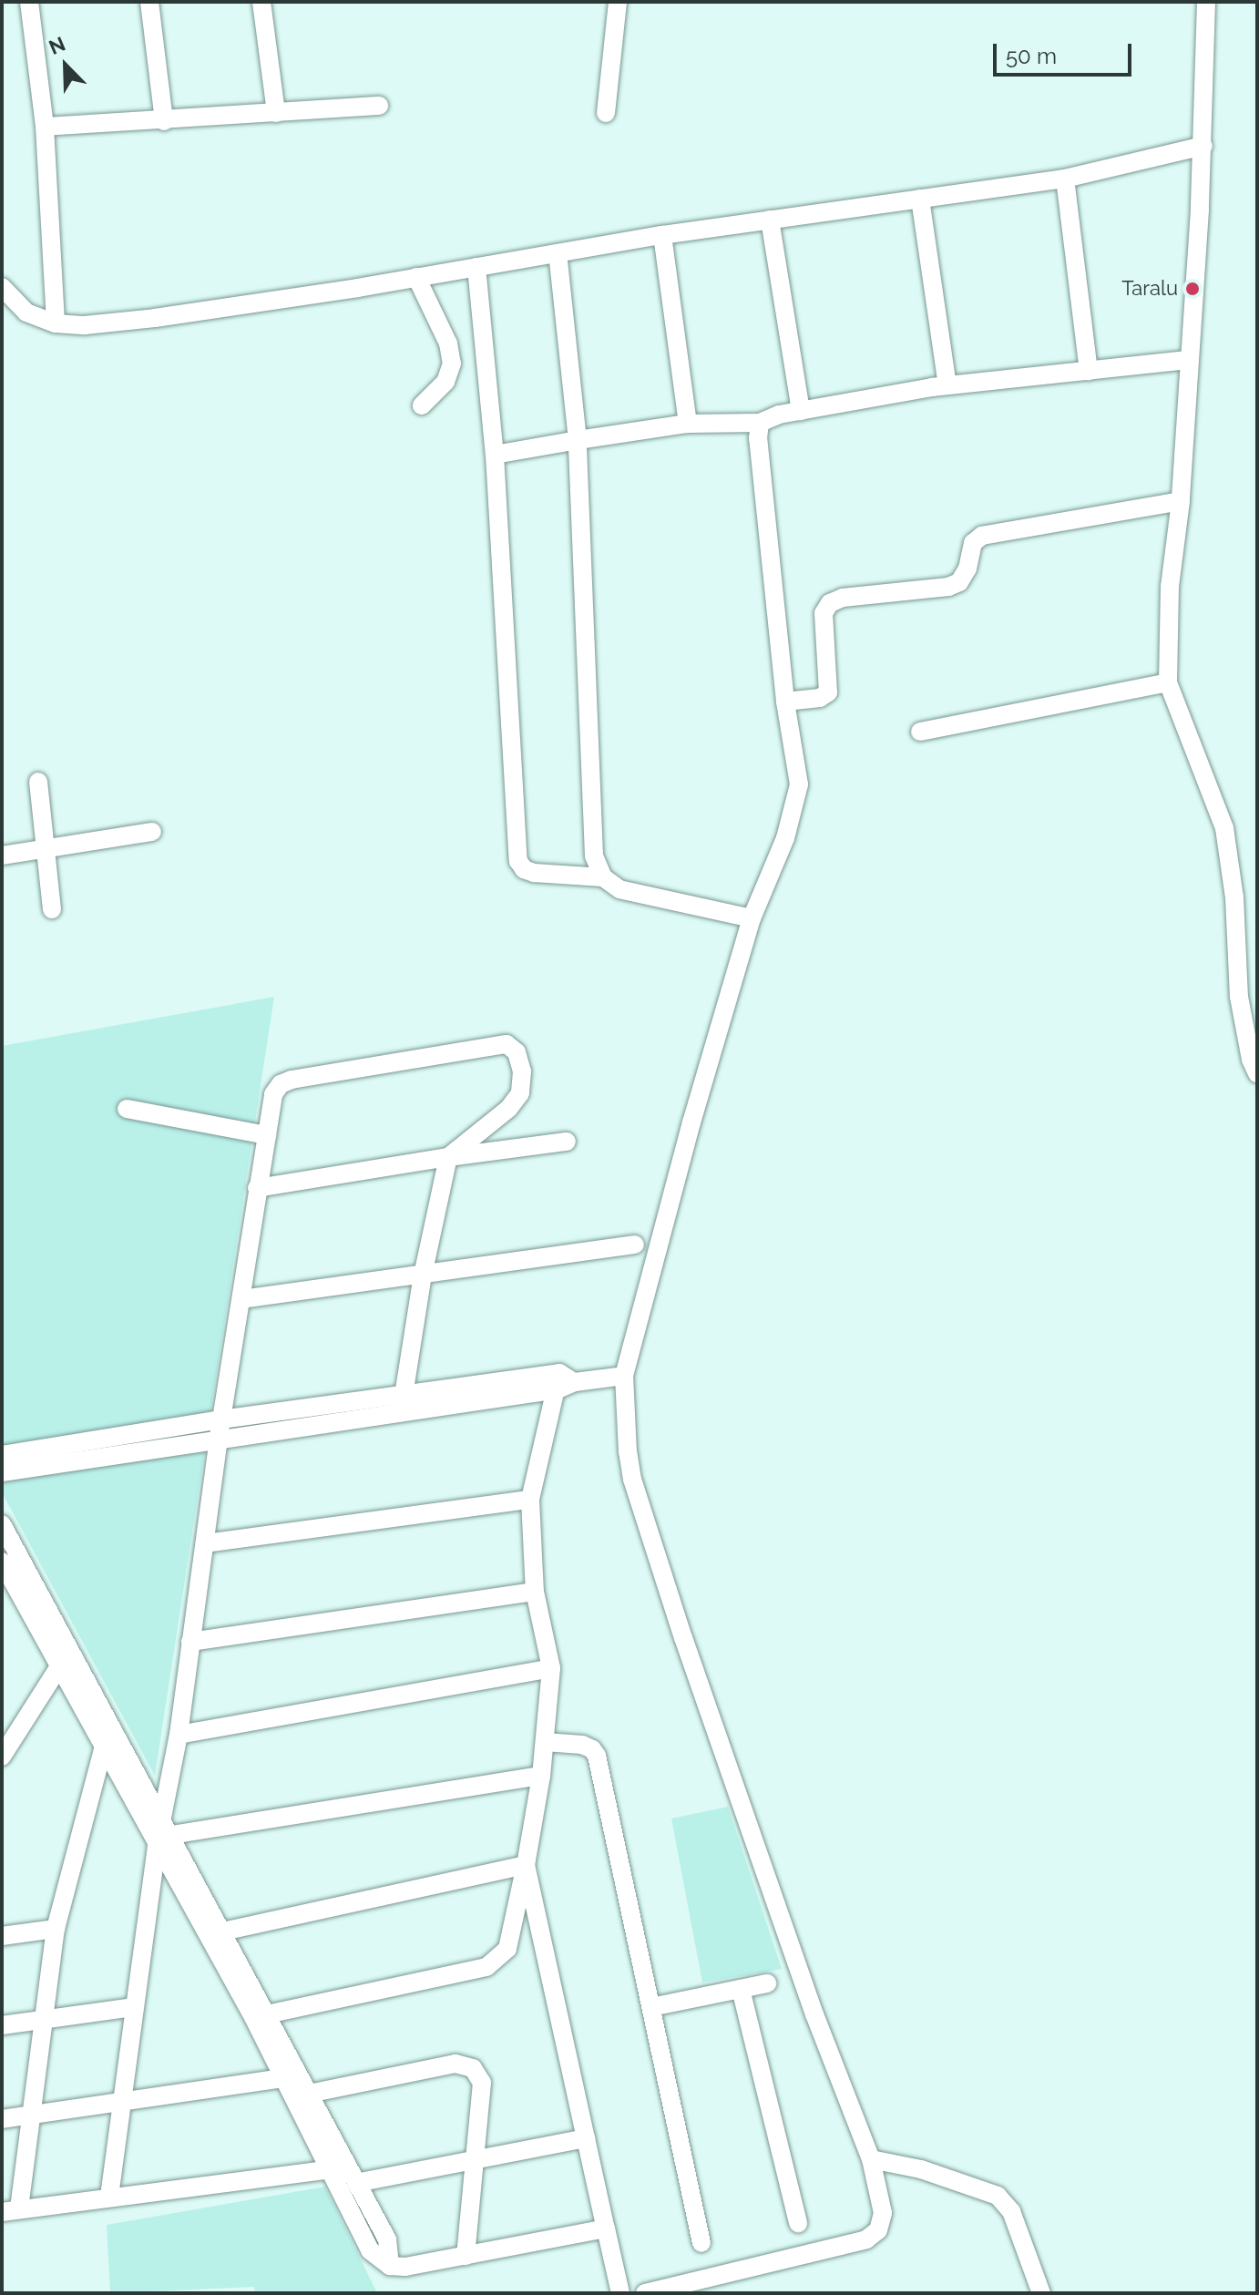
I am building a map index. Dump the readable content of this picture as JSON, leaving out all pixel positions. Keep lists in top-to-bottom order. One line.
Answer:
{"places":["Taralu"],"scale_bar":"50 m","north":"top left"}
